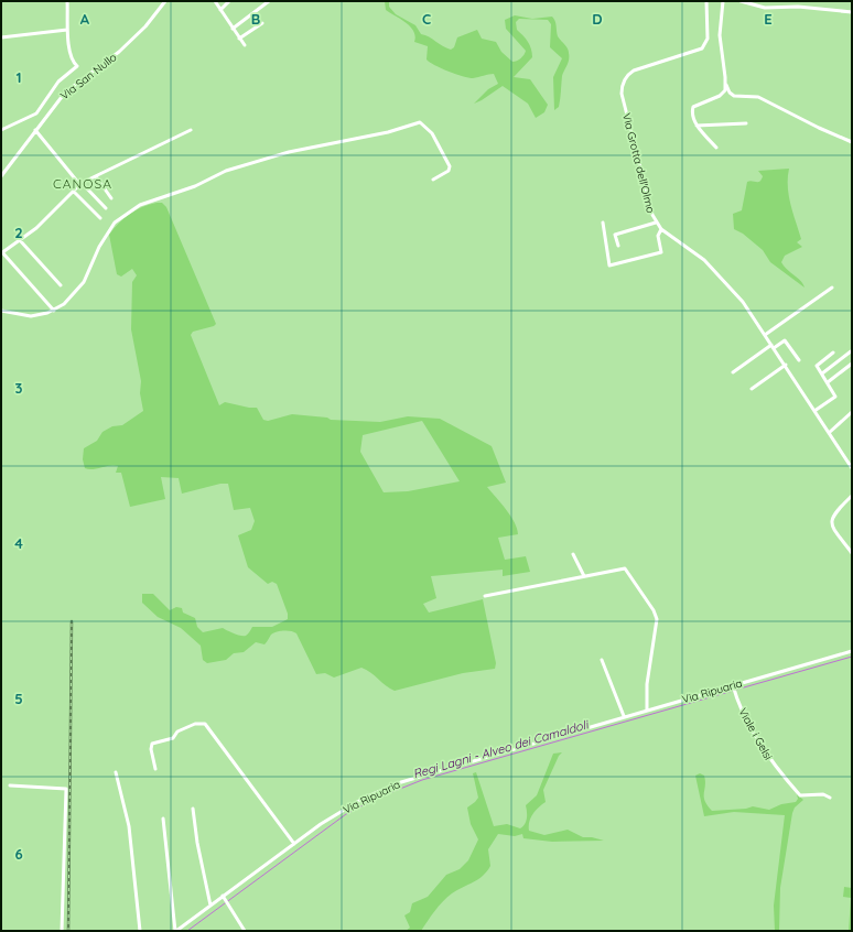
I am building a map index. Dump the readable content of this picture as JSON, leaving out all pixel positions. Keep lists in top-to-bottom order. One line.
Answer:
{"streets":{"street":["Via San Nullo","Via Grotta dell'Olmo","Via Ripuaria","Viale i Gelsi"]},"crossings":[["Via Ripuaria","Viale i Gelsi"]],"districts":["CANOSA"],"water":["Regi Lagni - Alveo dei Camaldoli"],"grid":{"columns":["A","B","C","D","E"],"rows":["1","2","3","4","5","6"]}}
